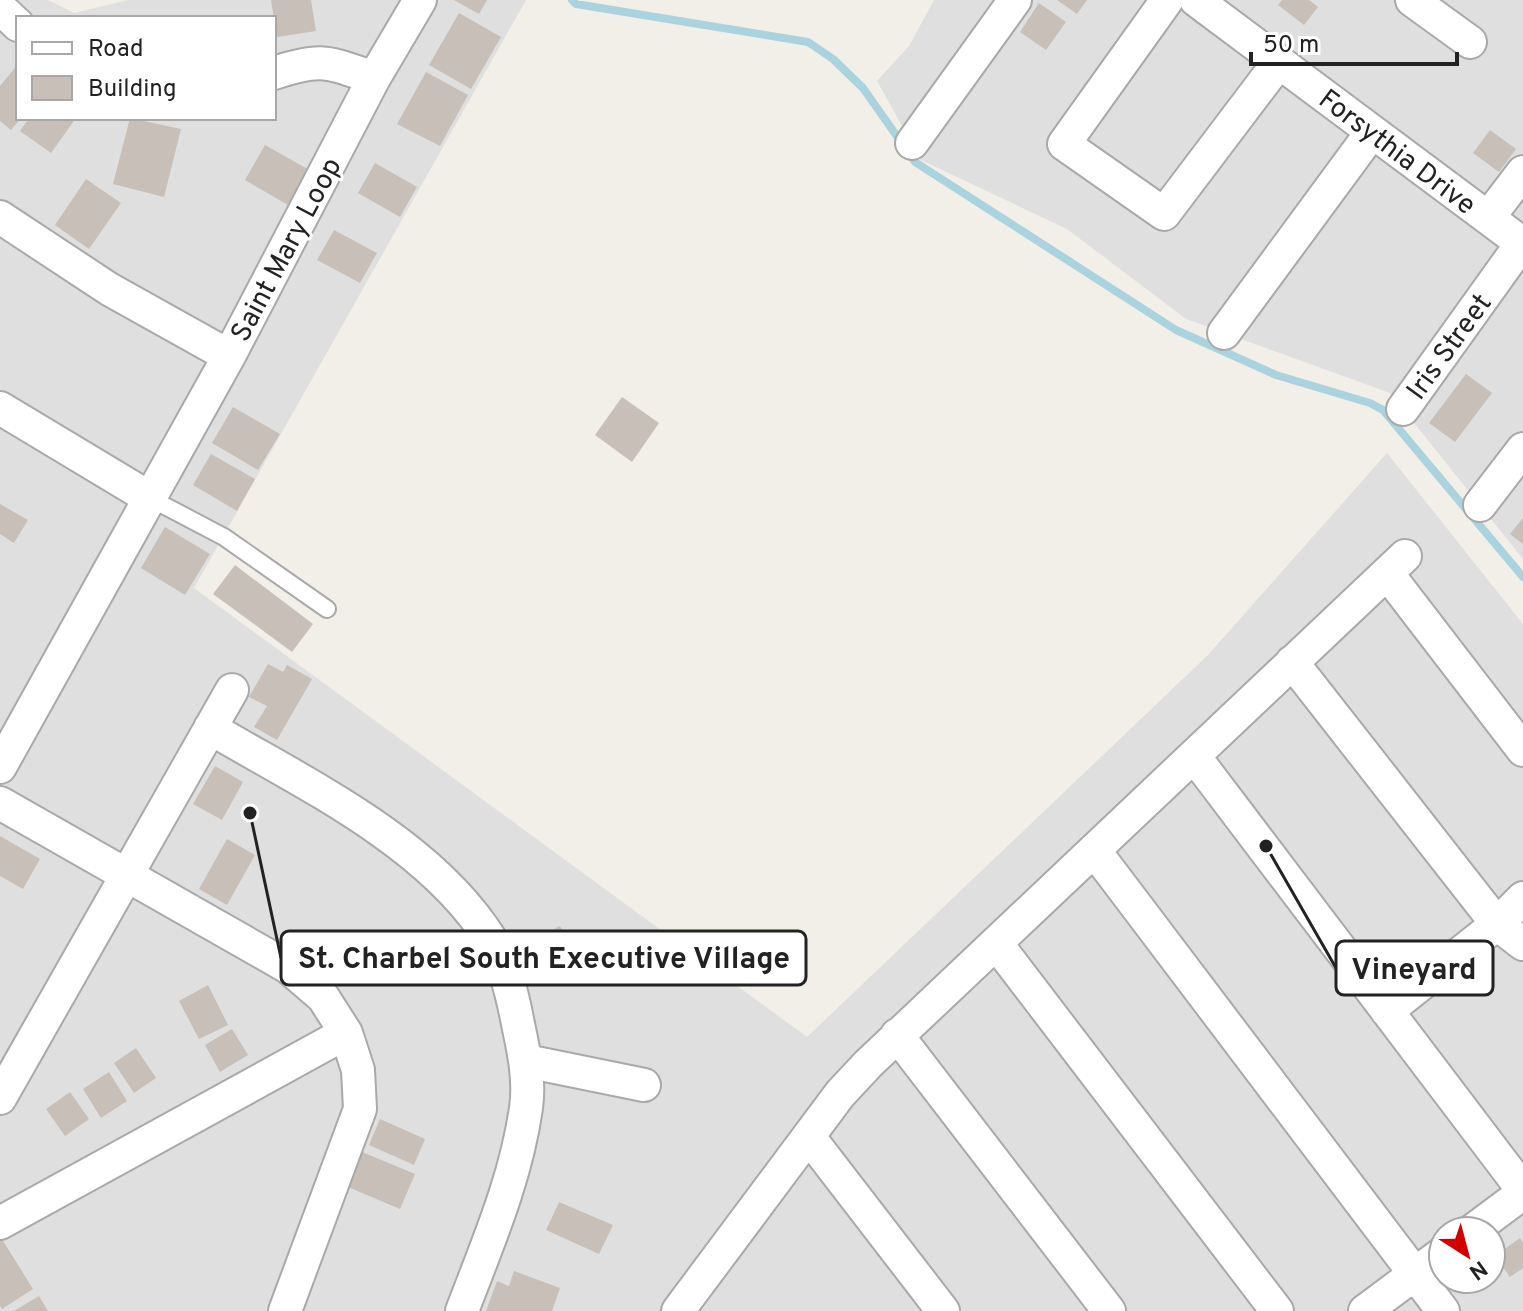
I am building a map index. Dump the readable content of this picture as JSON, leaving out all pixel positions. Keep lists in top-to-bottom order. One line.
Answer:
{"streets":{"street":["Forsythia Drive","Saint Mary Loop","Iris Street"]},"crossings":[["Forsythia Drive","Iris Street"]],"places":["St. Charbel South Executive Village","Vineyard"],"legend":["Road","Building"],"scale_bar":"50 m","north":"bottom right"}
